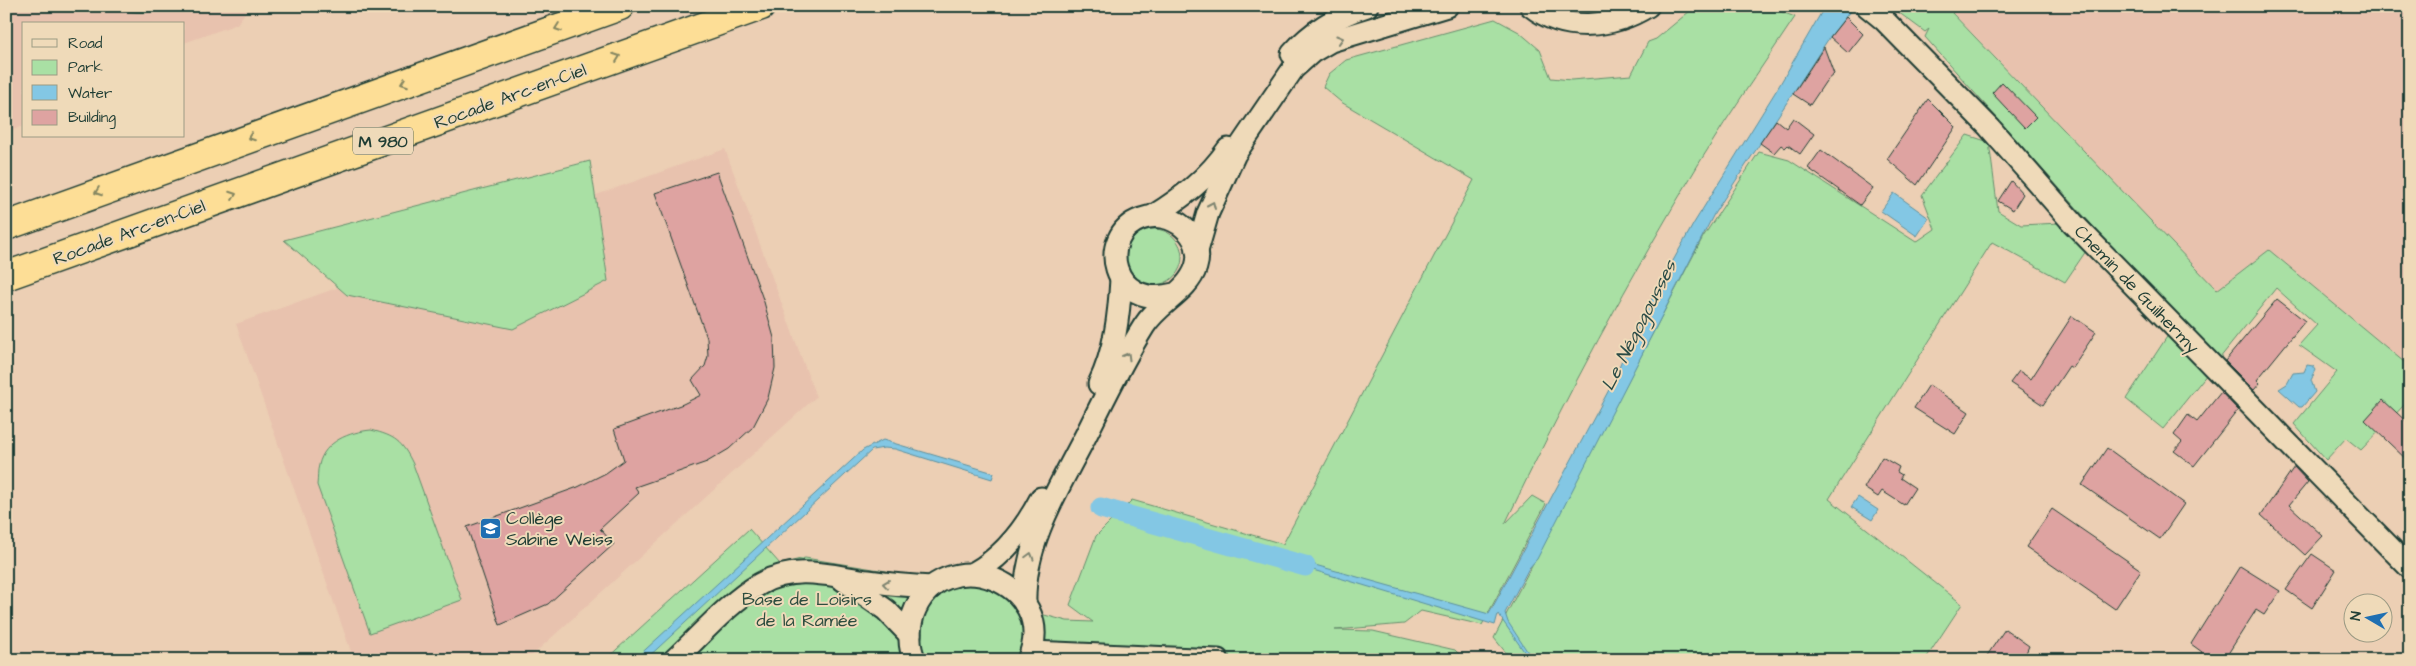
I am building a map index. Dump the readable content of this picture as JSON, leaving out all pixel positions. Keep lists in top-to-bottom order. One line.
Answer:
{"streets":{"highway":["Rocade Arc-en-Ciel","M 980"],"street":["Chemin de Guilhermy"]},"water":["Le Négogousses"],"parks":["Base de Loisirs de la Ramée"],"places":{"school or university":["Collège Sabine Weiss"]},"legend":["Road","Park","Water","Building"],"north":"left"}
